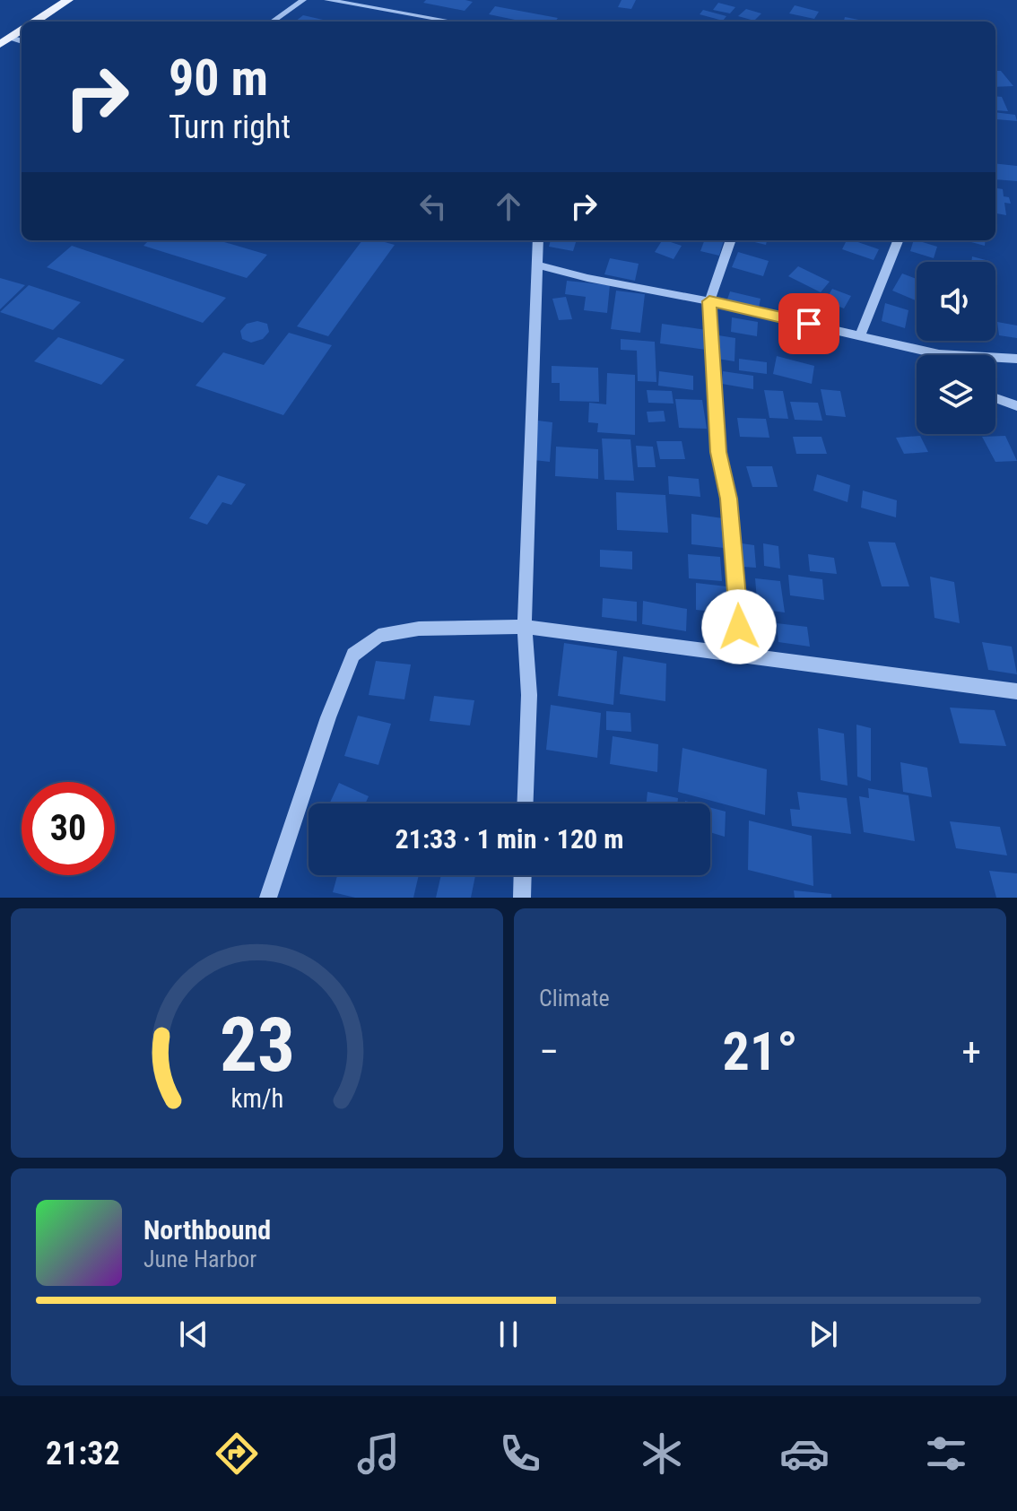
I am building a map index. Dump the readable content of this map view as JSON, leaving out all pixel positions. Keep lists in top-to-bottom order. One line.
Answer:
{"page":{"turn":["90 m","Turn right"],"limit":"30","trip":"21:33 · 1 min · 120 m","tile":"Climate","heat":["−","21°","+"],"song":["Northbound","June Harbor"],"tabs":"21:32","gauge":["23","km/h"]}}
